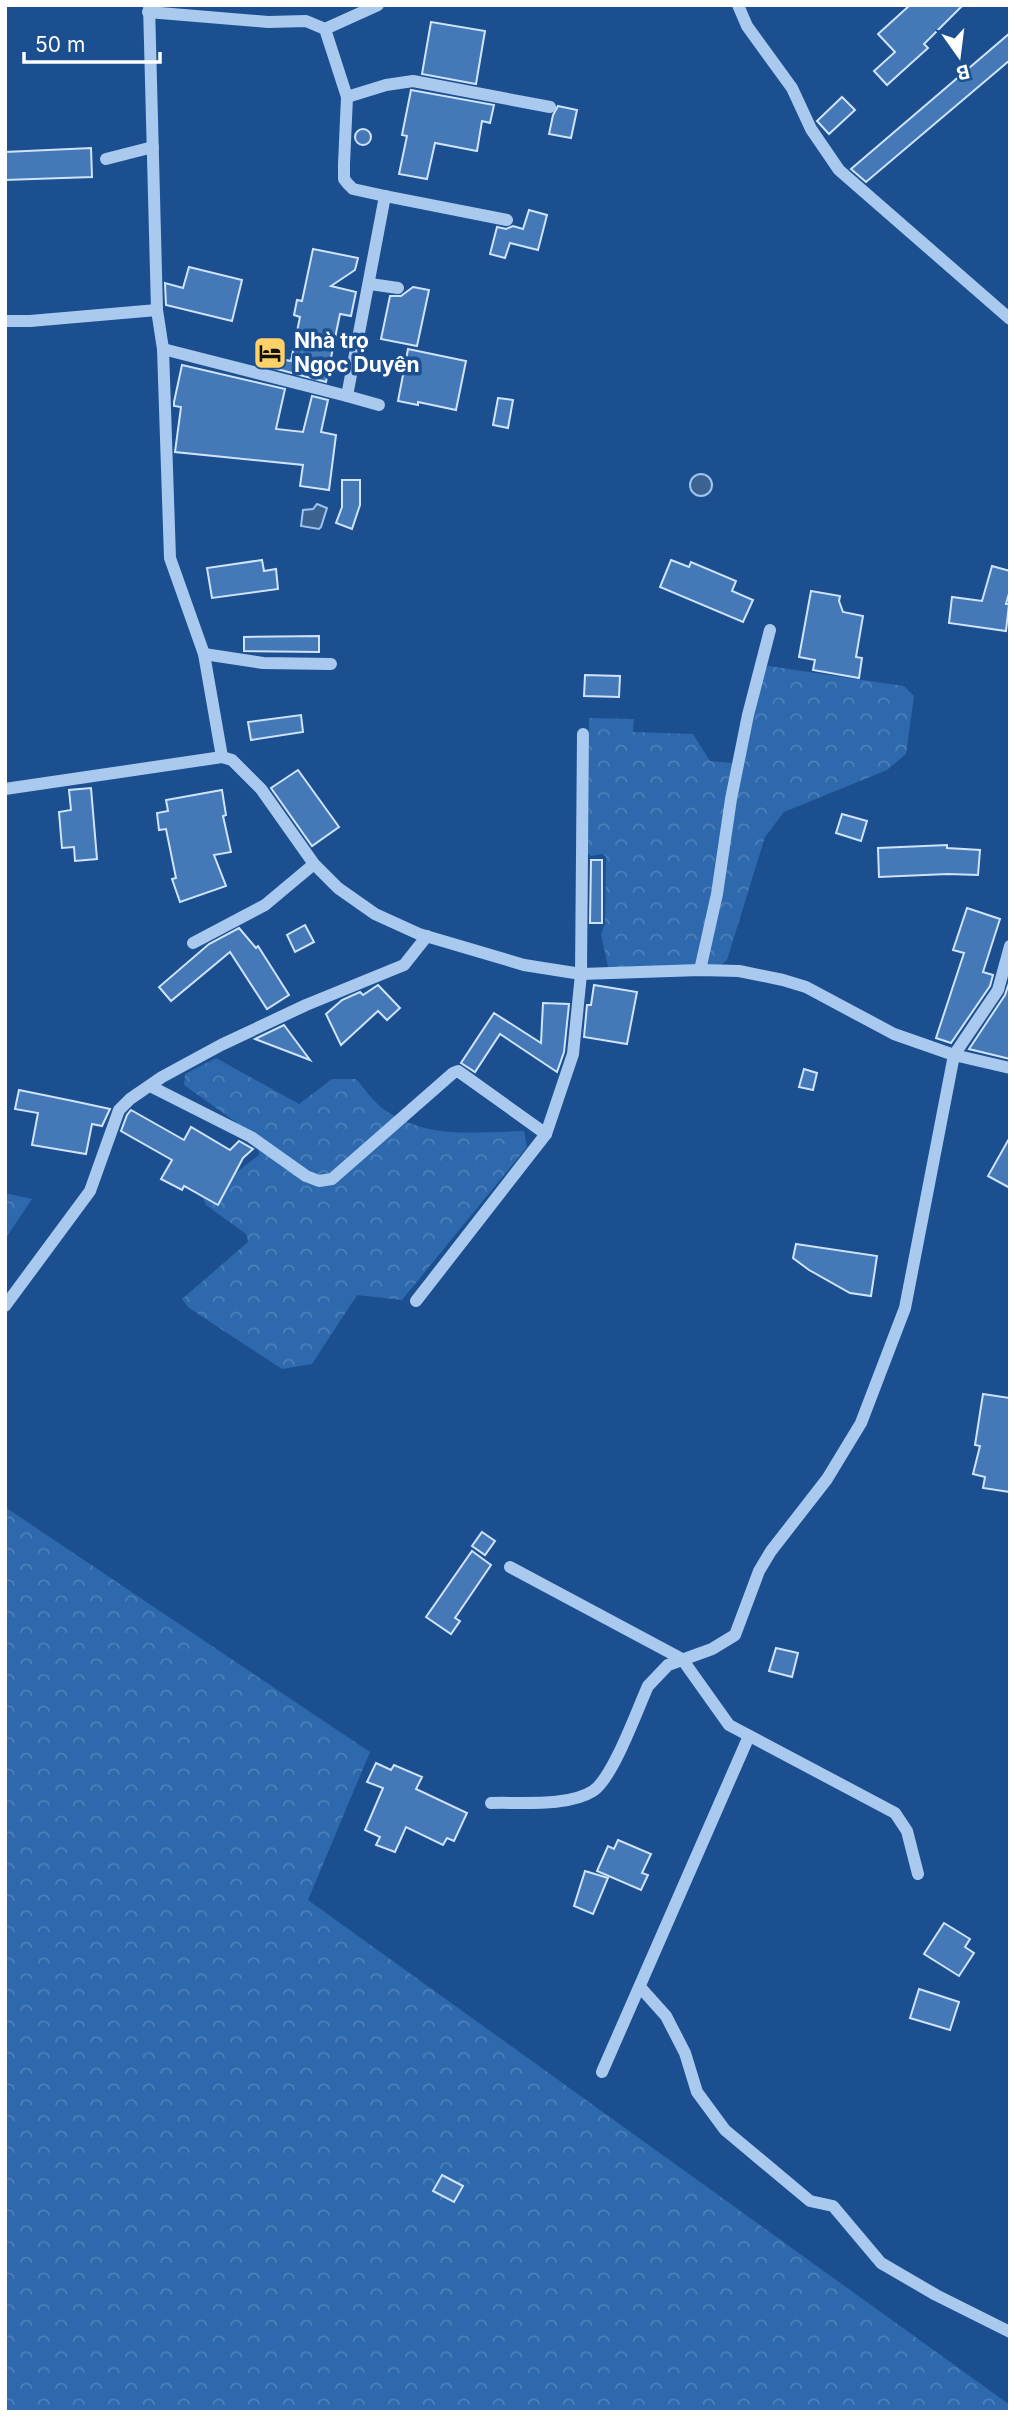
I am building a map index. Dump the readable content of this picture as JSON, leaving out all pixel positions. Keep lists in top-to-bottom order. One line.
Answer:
{"places":{"hotel":["Nhà trọ Ngọc Duyên"]},"scale_bar":"50 m","north":"bottom"}
